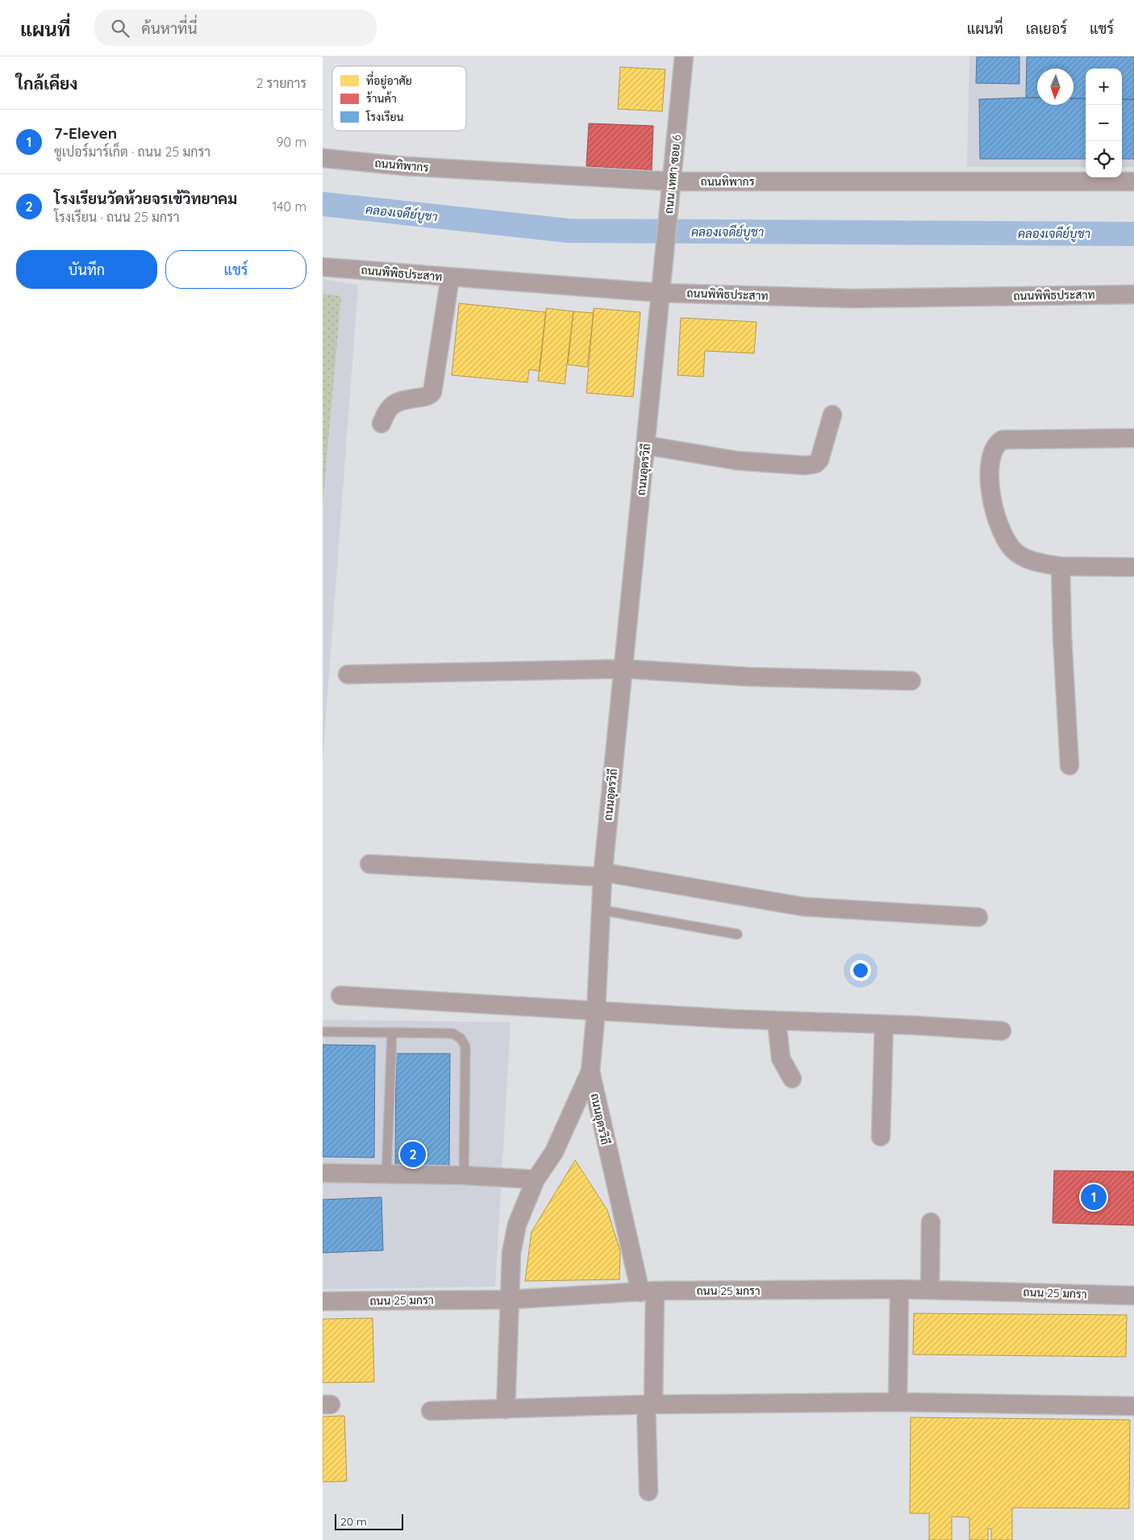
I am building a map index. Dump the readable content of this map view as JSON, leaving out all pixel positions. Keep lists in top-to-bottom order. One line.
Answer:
{"streets":{"street":["ถนนทิพากร","ถนน เทศา ซอย 6","ถนนพิพิธประสาท","ถนนอุดรวิถี","ถนน 25 มกรา"]},"crossings":[["ถนนทิพากร","ถนน เทศา ซอย 6"],["ถนน เทศา ซอย 6","ถนนพิพิธประสาท"],["ถนน เทศา ซอย 6","ถนนอุดรวิถี"],["ถนนพิพิธประสาท","ถนนอุดรวิถี"],["ถนนอุดรวิถี","ถนน 25 มกรา"]],"water":["คลองเจดีย์บูชา"],"legend":["ที่อยู่อาศัย","ร้านค้า","โรงเรียน"],"scale_bar":"20 m","north":"bottom","page":{"header":"แผนที่","search":"ค้นหาที่นี่","nav":["แผนที่","เลเยอร์","แชร์"],"heading":["ใกล้เคียง","2 รายการ"],"map_buttons":["+","−"],"list":[{"mark":"1","name":"7-Eleven","note":"ซูเปอร์มาร์เก็ต · ถนน 25 มกรา","value":"90 m"},{"mark":"2","name":"โรงเรียนวัดห้วยจรเข้วิทยาคม","note":"โรงเรียน · ถนน 25 มกรา","value":"140 m"}],"buttons":["บันทึก","แชร์"],"pins":["2","1"],"scale":"20 m"}}
